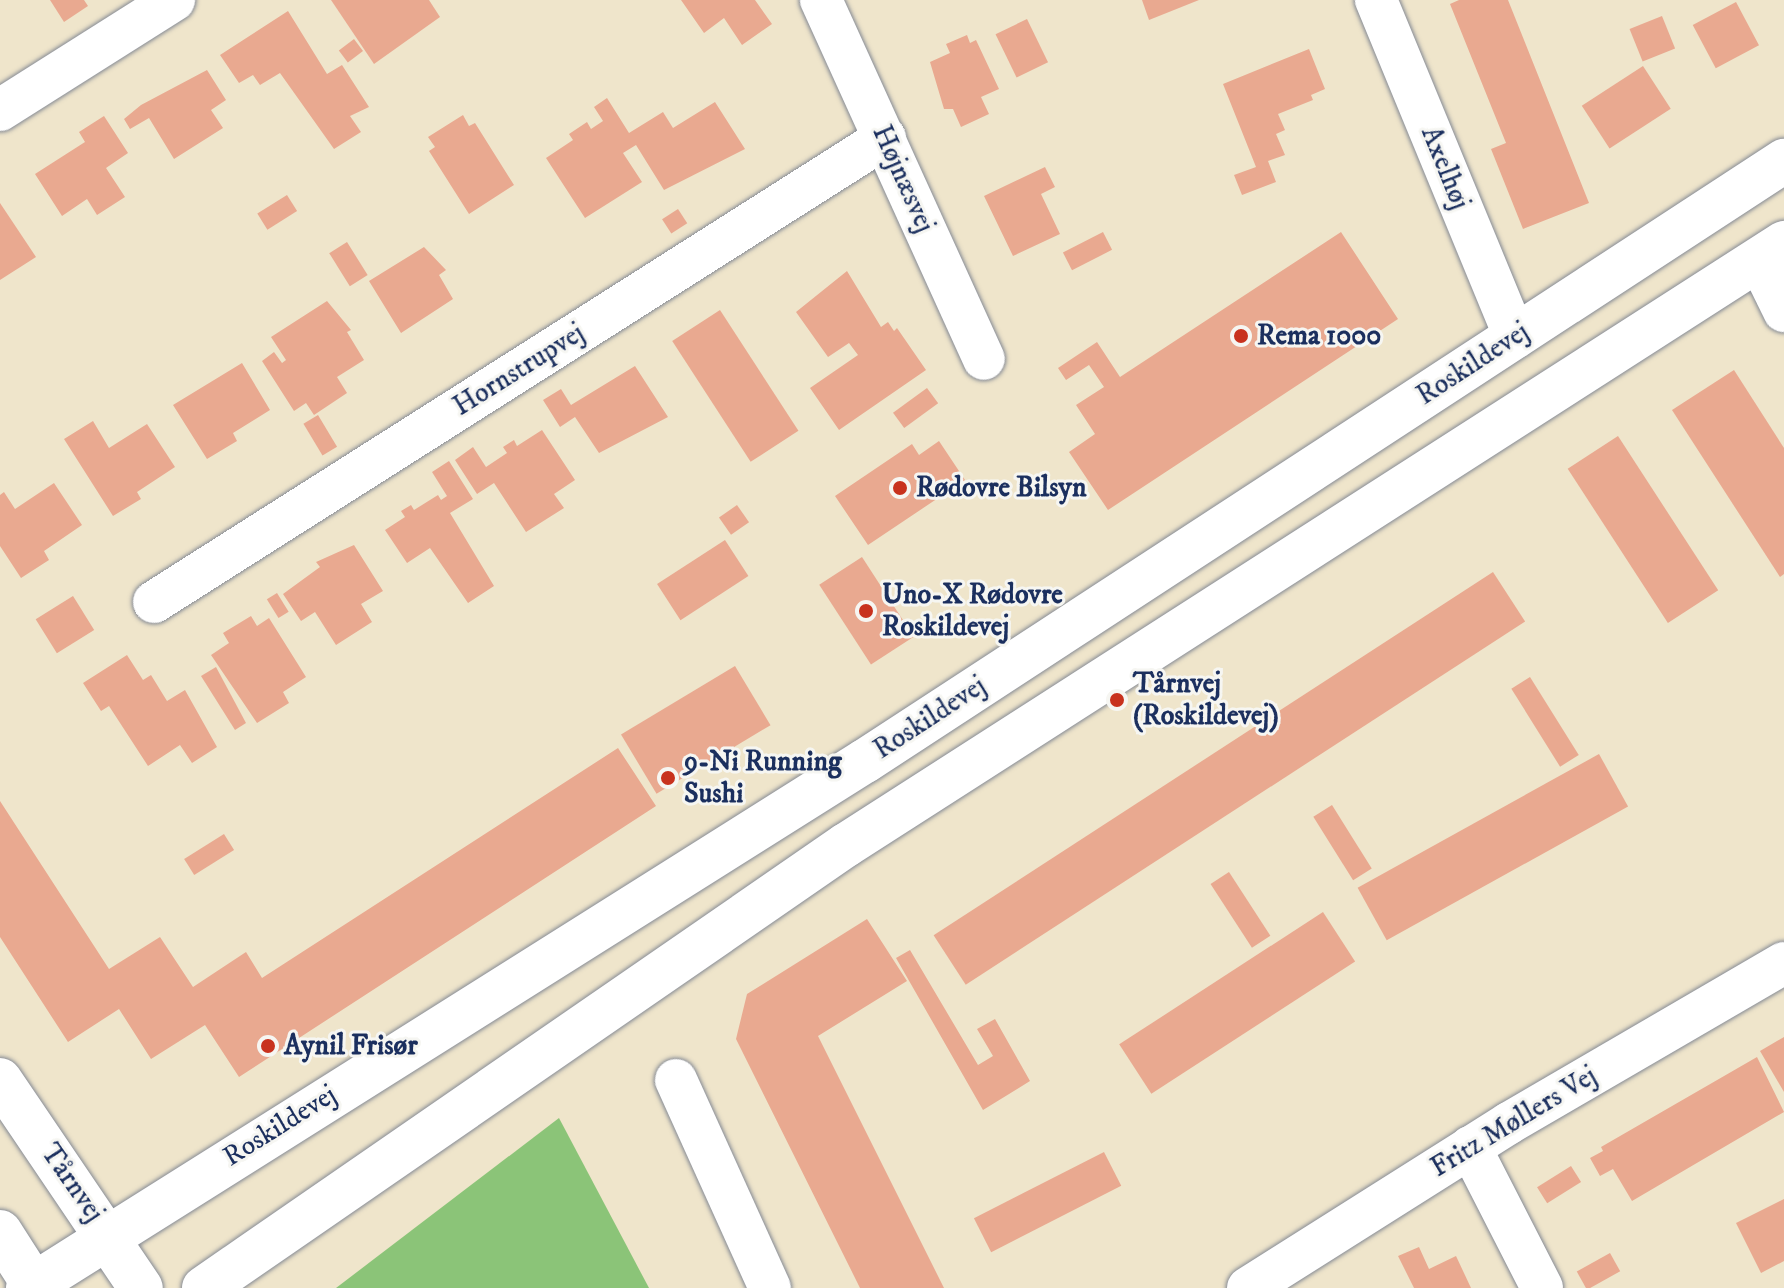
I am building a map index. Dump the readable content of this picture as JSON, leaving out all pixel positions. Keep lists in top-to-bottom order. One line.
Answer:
{"streets":{"main road":["Roskildevej","Tårnvej"],"street":["Axelhøj","Højnæsvej","Hornstrupvej","Fritz Møllers Vej"]},"crossings":[["Axelhøj","Roskildevej"],["Højnæsvej","Hornstrupvej"],["Roskildevej","Tårnvej"]],"places":["Rema 1000","Rødovre Bilsyn","Uno-X Rødovre Roskildevej","Tårnvej (Roskildevej)","9-Ni Running Sushi","Aynil Frisør"]}
